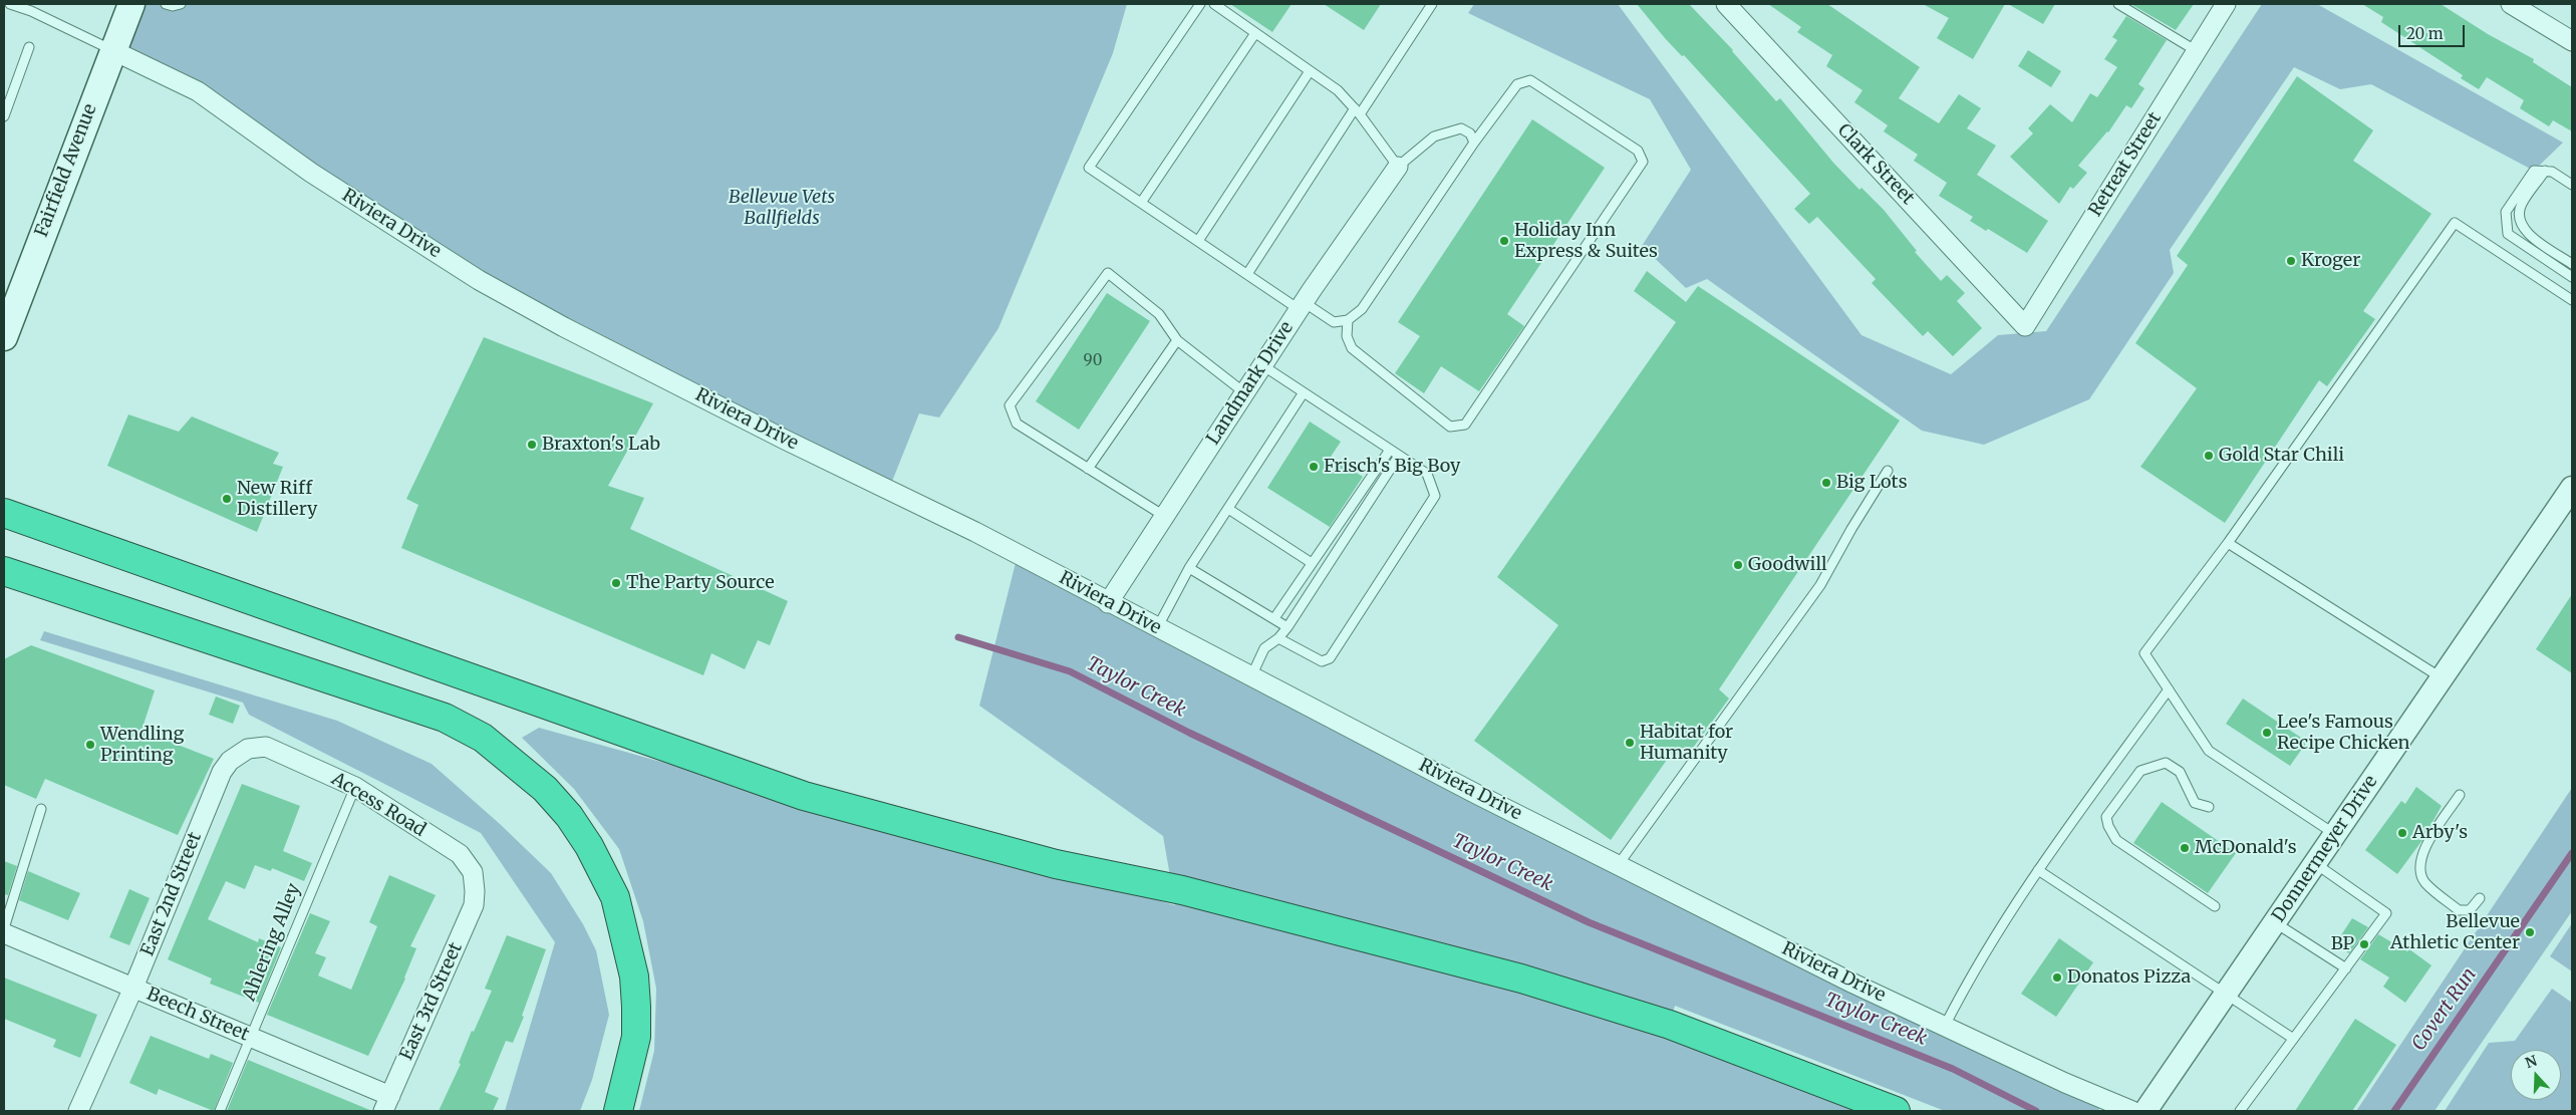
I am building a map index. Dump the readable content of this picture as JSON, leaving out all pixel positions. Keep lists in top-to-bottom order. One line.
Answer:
{"streets":{"main road":["Fairfield Avenue"],"street":["Clark Street","Retreat Street","Riviera Drive","Landmark Drive","Access Road","Donnermeyer Drive","East 2nd Street","East 3rd Street","Beech Street"],"lane":["Ahlering Alley"]},"crossings":[["Clark Street","Retreat Street"],["Fairfield Avenue","Riviera Drive"],["Riviera Drive","Landmark Drive"],["Access Road","East 2nd Street"],["Access Road","Ahlering Alley"],["Access Road","East 3rd Street"],["East 2nd Street","Beech Street"],["Ahlering Alley","Beech Street"],["East 3rd Street","Beech Street"]],"water":["Taylor Creek","Covert Run"],"parks":["Bellevue Vets Ballfields"],"places":["Holiday Inn Express & Suites","Kroger","Braxton's Lab","Gold Star Chili","Frisch's Big Boy","Big Lots","New Riff Distillery","Goodwill","The Party Source","Lee's Famous Recipe Chicken","Habitat for Humanity","Wendling Printing","Arby's","McDonald's","Bellevue Athletic Center","BP","Donatos Pizza"],"house_numbers":["90"],"scale_bar":"20 m","north":"top"}
